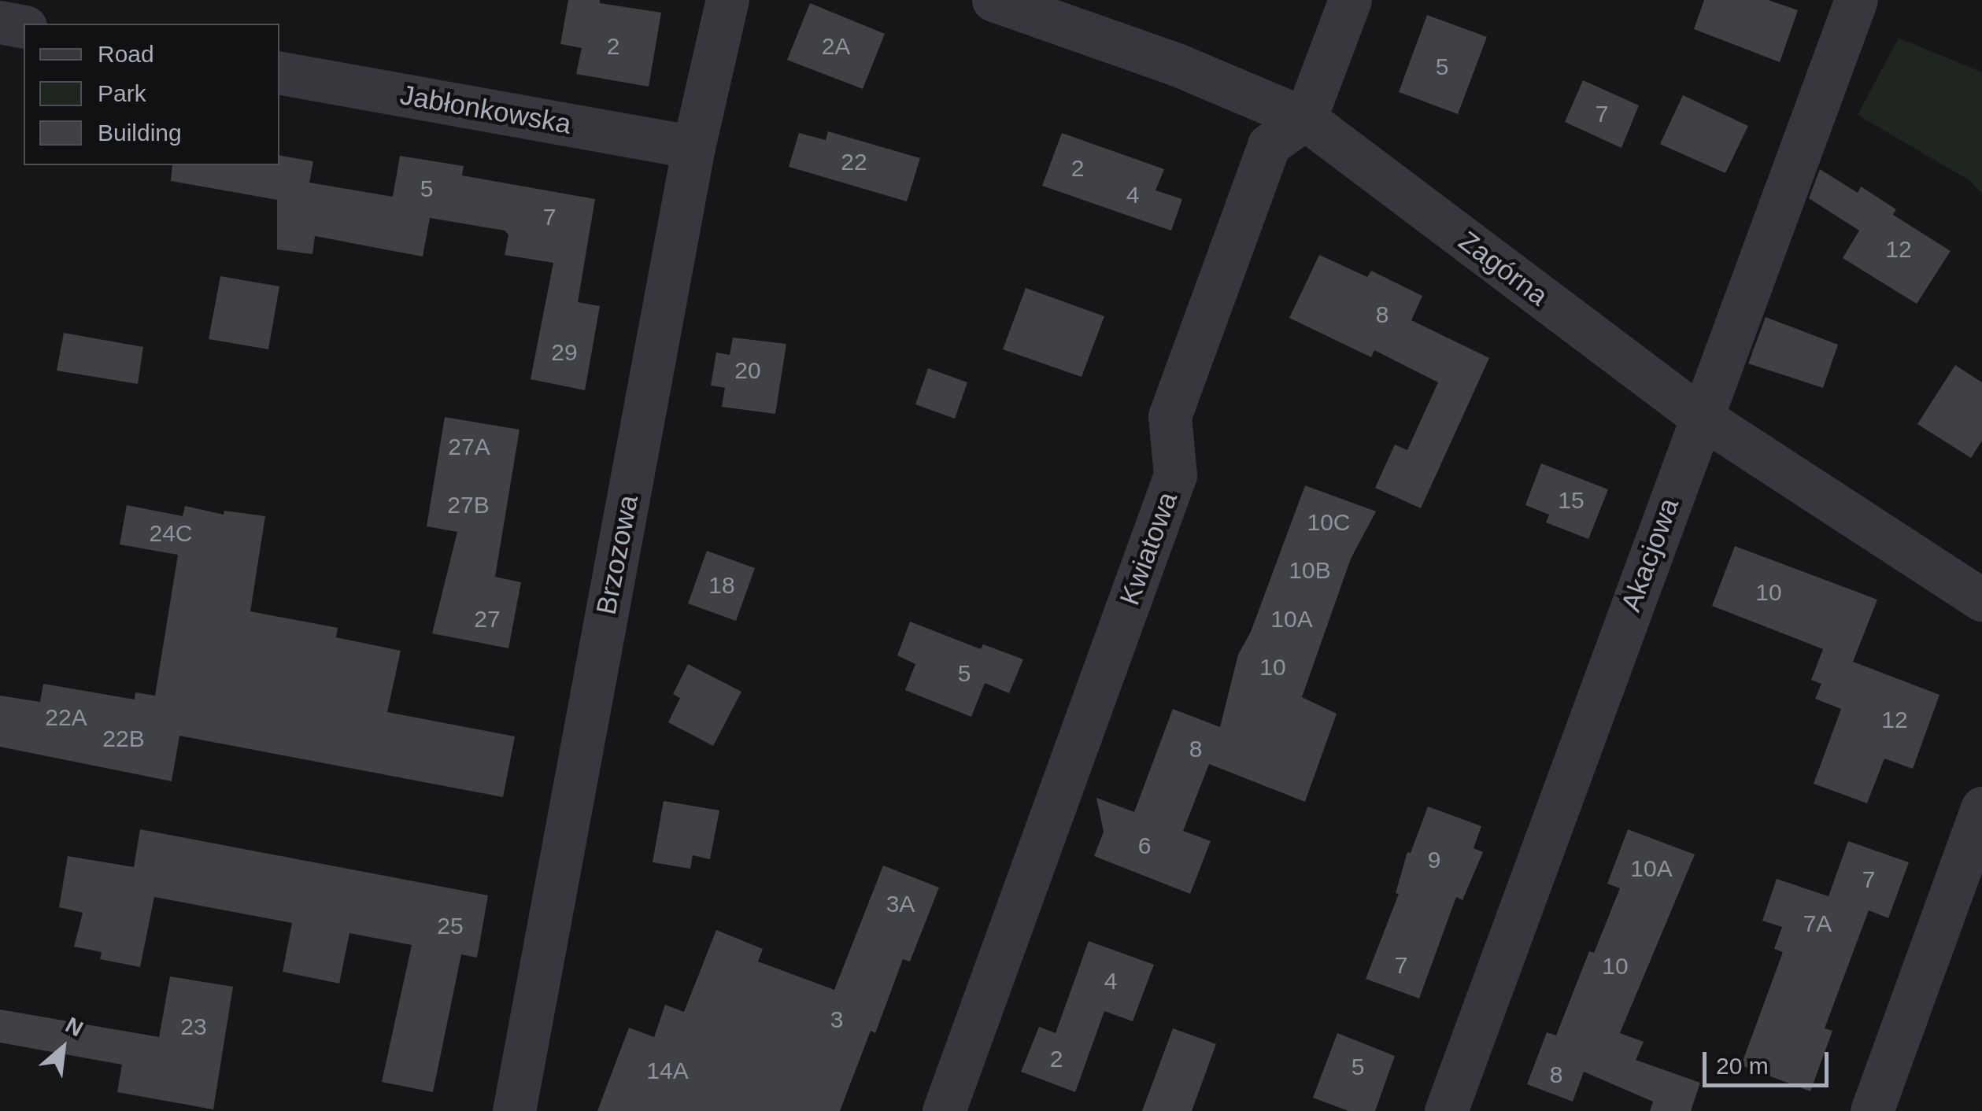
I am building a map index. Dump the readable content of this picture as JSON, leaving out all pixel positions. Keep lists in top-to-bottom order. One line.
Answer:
{"streets":{"street":["Jabłonkowska","Zagórna","Kwiatowa","Brzozowa","Akacjowa"]},"crossings":[["Jabłonkowska","Brzozowa"],["Zagórna","Kwiatowa"],["Zagórna","Akacjowa"]],"house_numbers":["2","2A","5","7","22","2","5","4","7","12","8","29","20","27A","15","27B","10C","24C","10B","18","10","27","10A","10","5","22A","12","22B","8","6","9","10A","7","3A","7A","25","7","10","4","3","23","2","5","14A","8"],"legend":["Road","Park","Building"],"scale_bar":"20 m","north":"top right"}
